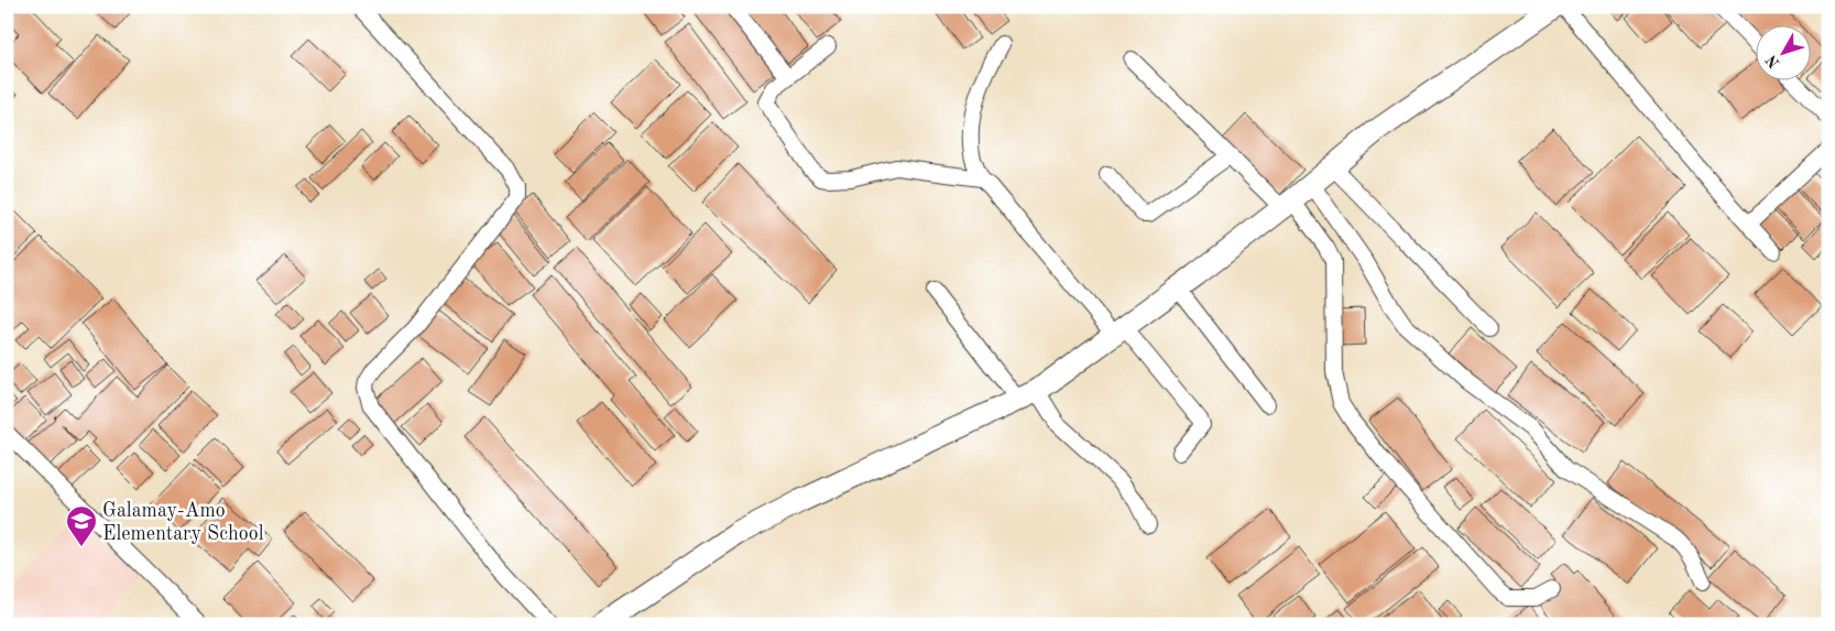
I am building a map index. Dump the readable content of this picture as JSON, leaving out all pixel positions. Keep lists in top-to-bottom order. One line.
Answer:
{"places":{"school or university":["Galamay-Amo Elementary School"]},"north":"bottom left"}
